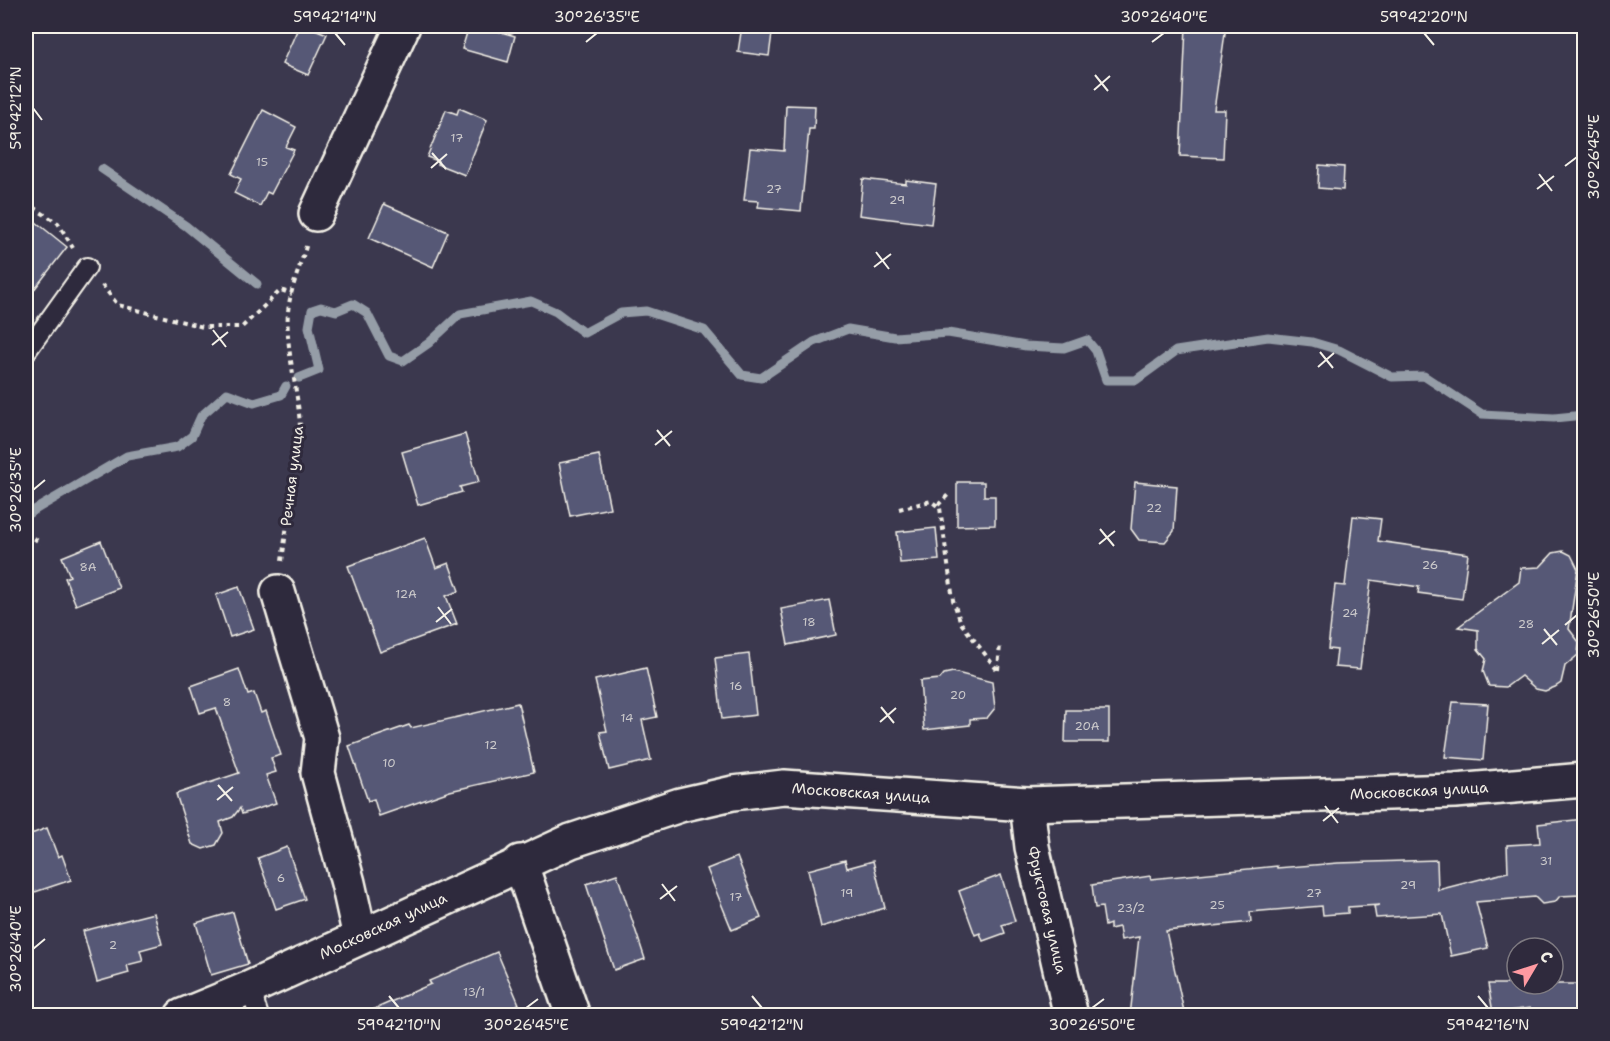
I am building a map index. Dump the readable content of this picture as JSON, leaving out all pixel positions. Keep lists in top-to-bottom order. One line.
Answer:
{"streets":{"street":["Московская улица","Фруктовая улица"],"path":["Речная улица"]},"crossings":[["Московская улица","Фруктовая улица"]],"house_numbers":["17","15","27","29","22","26","8А","12А","24","18","28","16","20","8","14","20А","12","10","31","6","29","19","27","17","25","23/2","2","13/1"],"north":"top right","coordinates":["59°42'14\"N","30°26'35\"E","30°26'40\"E","59°42'20\"N","59°42'12\"N","30°26'45\"E","30°26'50\"E","59°42'10\"N","59°42'16\"N"]}
